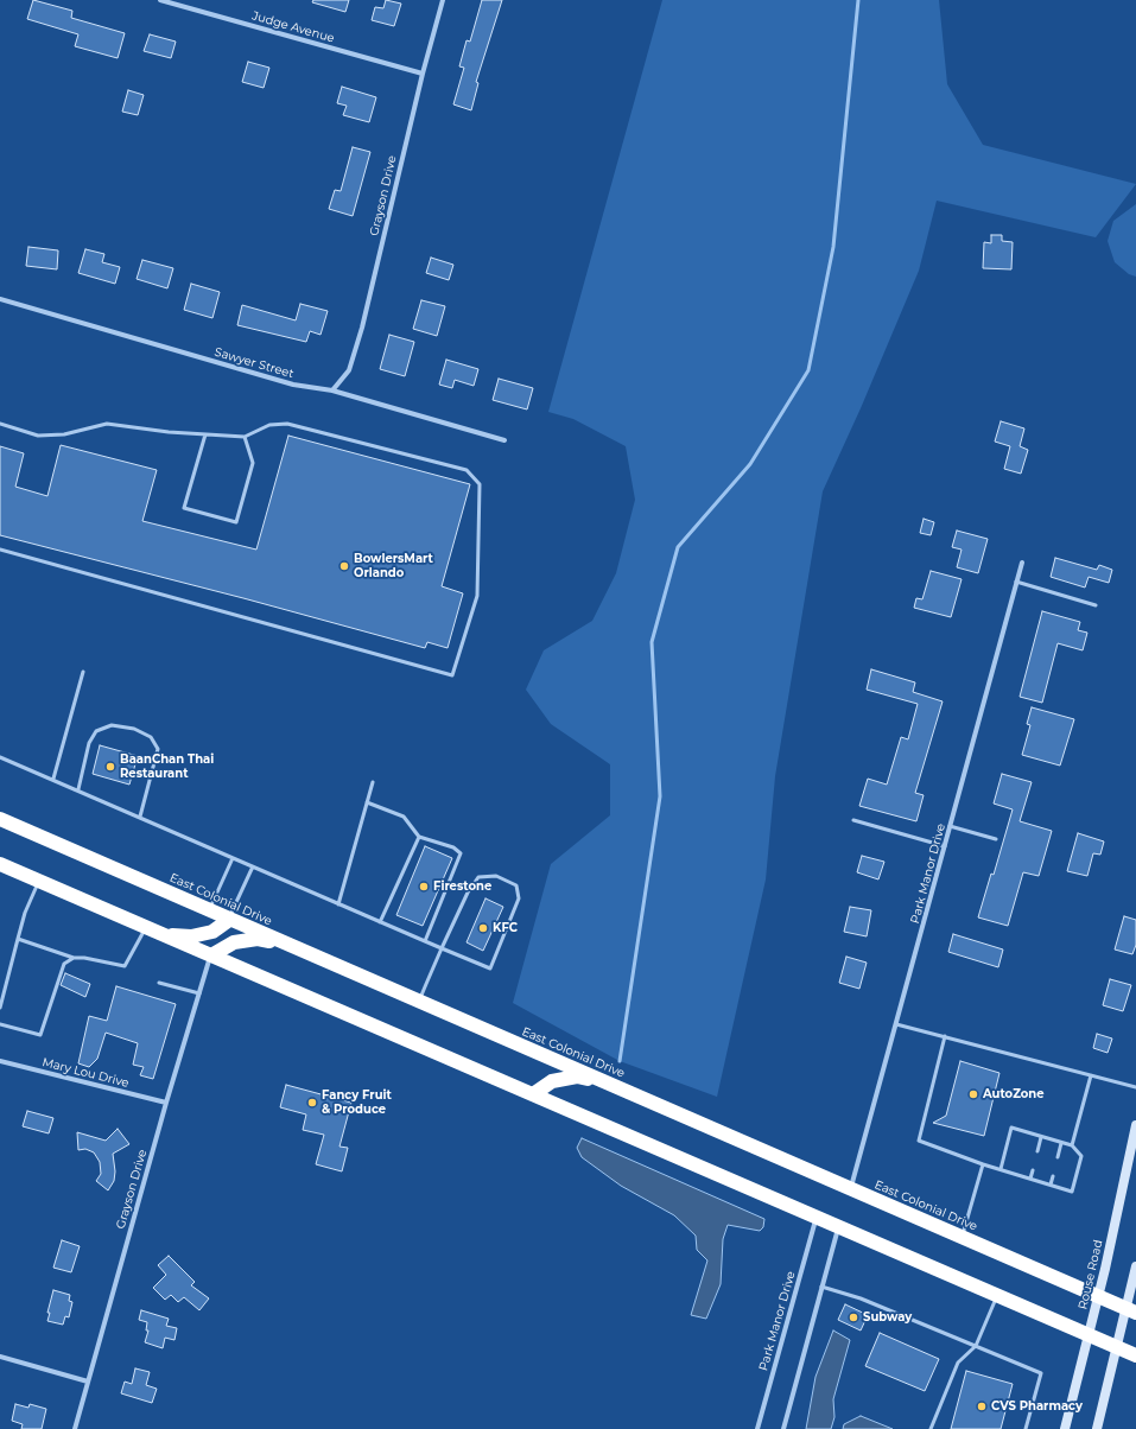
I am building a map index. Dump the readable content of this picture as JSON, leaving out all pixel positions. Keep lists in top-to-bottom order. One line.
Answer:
{"streets":{"highway":["East Colonial Drive"],"street":["Judge Avenue","Grayson Drive","Sawyer Street","Park Manor Drive","Mary Lou Drive","Rouse Road"]},"crossings":[["Judge Avenue","Grayson Drive"],["Grayson Drive","Sawyer Street"],["Grayson Drive","Mary Lou Drive"],["Park Manor Drive","East Colonial Drive"],["East Colonial Drive","Rouse Road"]],"places":["BowlersMart Orlando","BaanChan Thai Restaurant","Firestone","KFC","AutoZone","Fancy Fruit & Produce","Subway","CVS Pharmacy"]}
